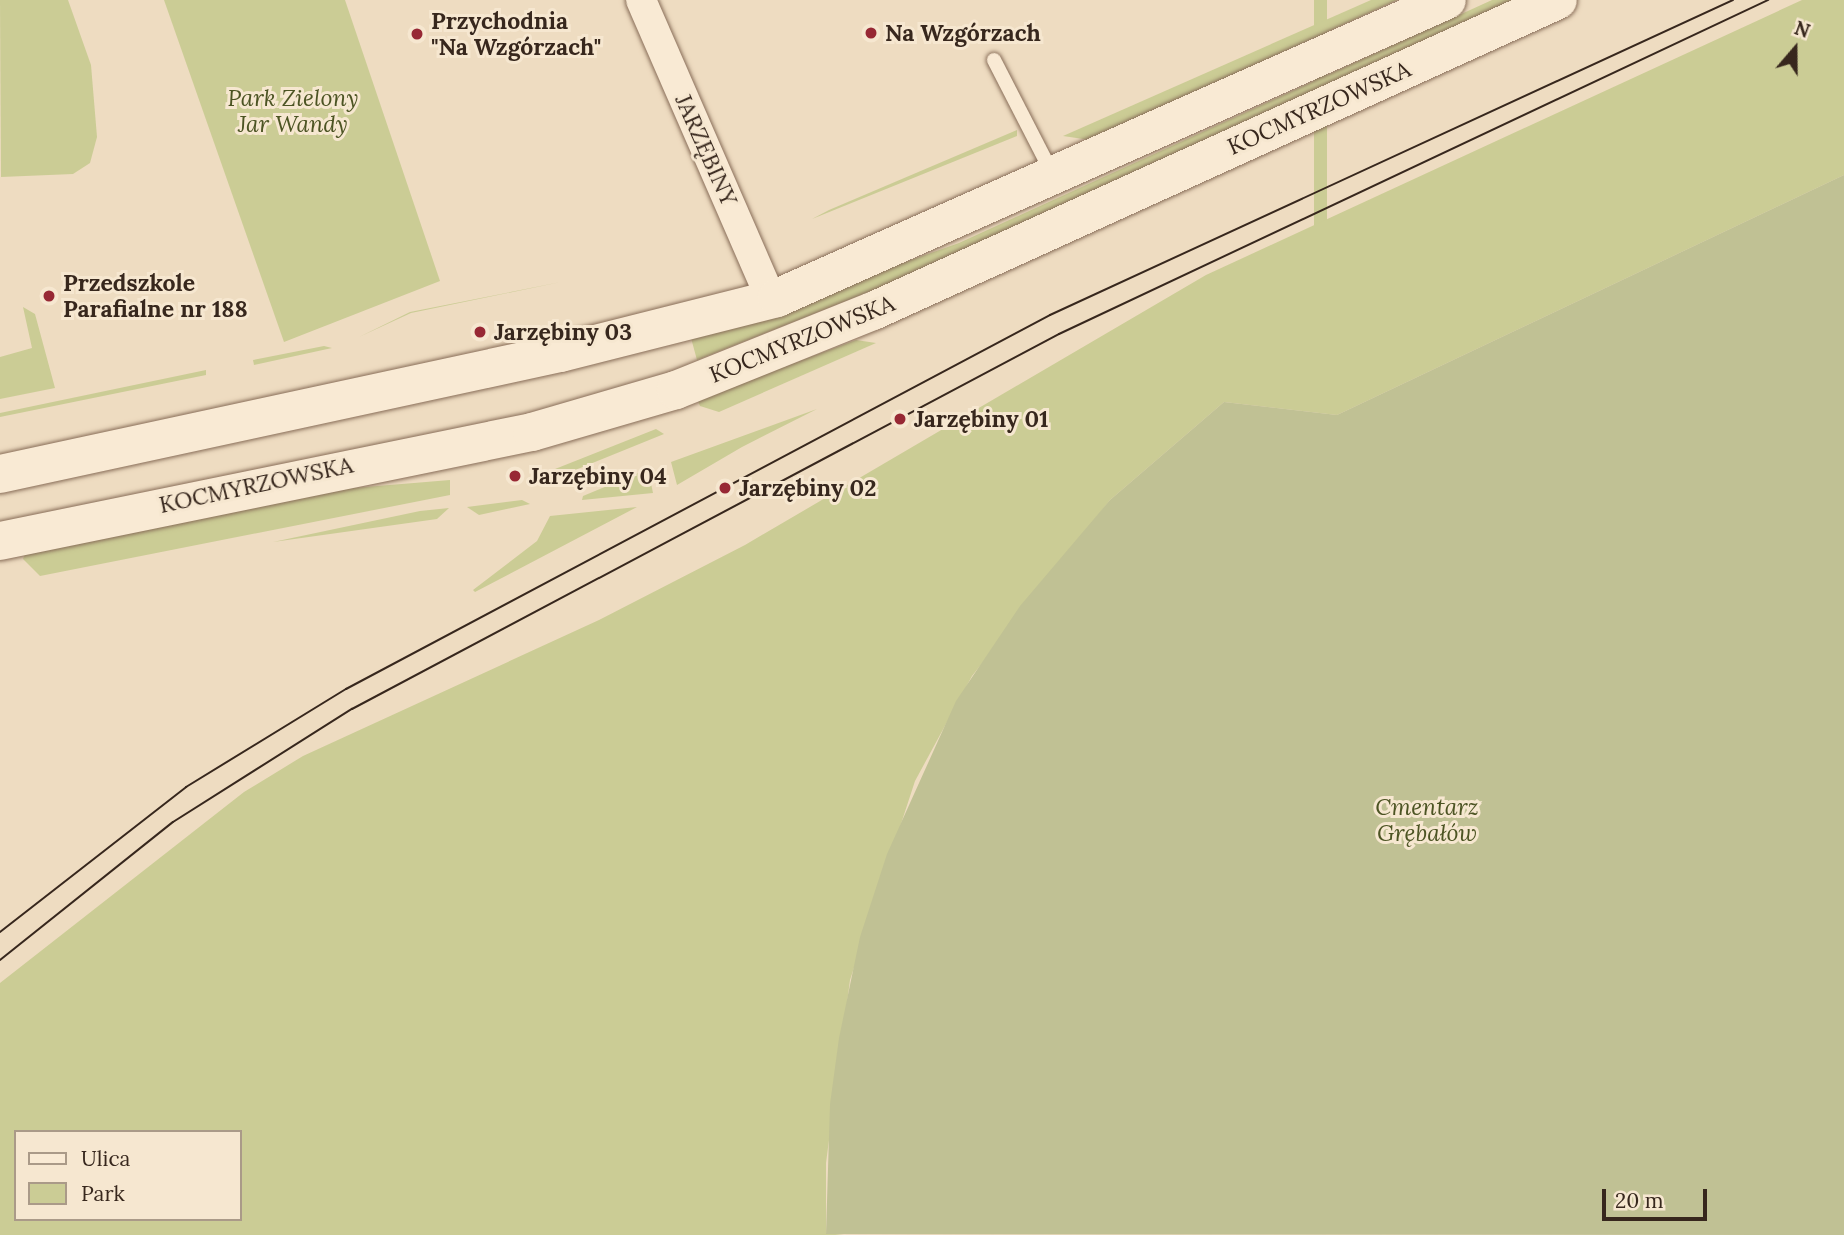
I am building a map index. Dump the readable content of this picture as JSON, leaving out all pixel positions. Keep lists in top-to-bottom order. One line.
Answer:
{"streets":{"main road":["KOCMYRZOWSKA"],"street":["JARZĘBINY"]},"crossings":[["KOCMYRZOWSKA","JARZĘBINY"]],"parks":["Park Zielony Jar Wandy","Cmentarz Grębałów"],"places":["Na Wzgórzach","Przychodnia \"Na Wzgórzach\"","Przedszkole Parafialne nr 188","Jarzębiny 03","Jarzębiny 01","Jarzębiny 04","Jarzębiny 02"],"legend":["Ulica","Park"],"scale_bar":"20 m","north":"top"}
